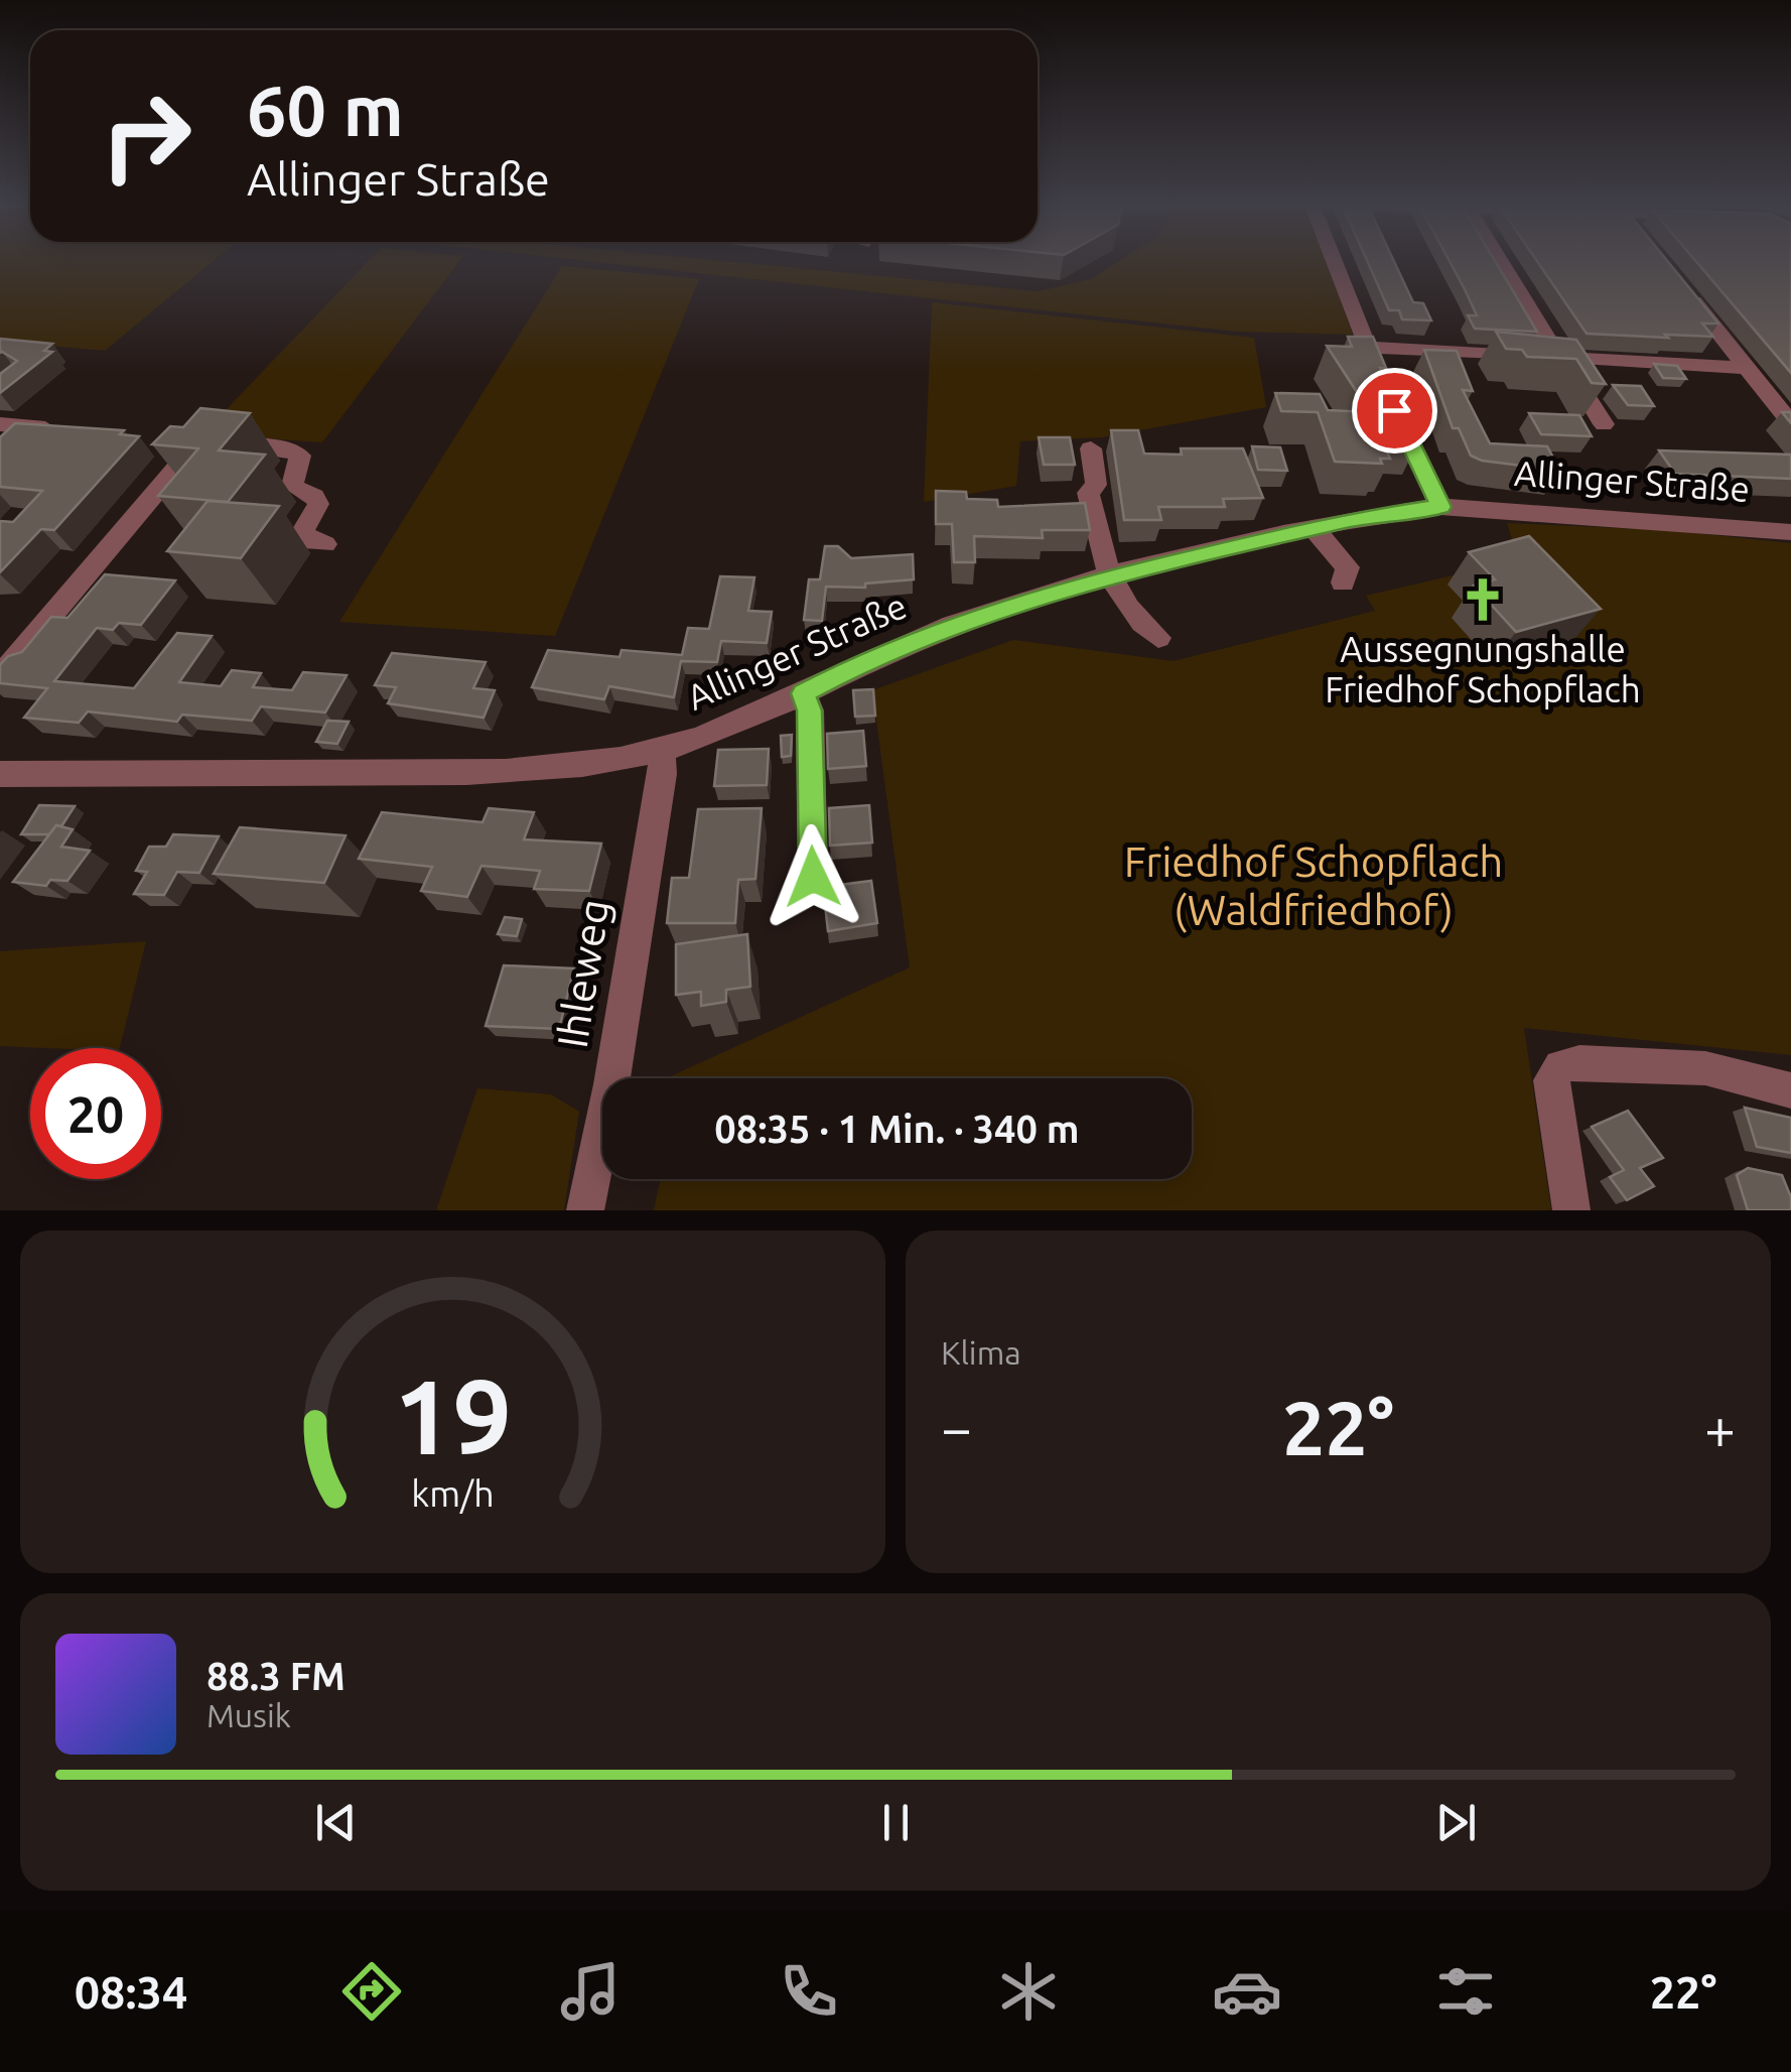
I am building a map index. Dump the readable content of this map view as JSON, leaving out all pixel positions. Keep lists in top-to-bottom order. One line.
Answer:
{"streets":{"street":["Allinger Straße","Ihleweg"]},"crossings":[["Allinger Straße","Ihleweg"]],"parks":["Friedhof Schopflach (Waldfriedhof)"],"places":{"church":["Aussegnungshalle Friedhof Schopflach"]},"page":{"turn":["60 m","Allinger Straße"],"limit":"20","trip":"08:35 · 1 Min. · 340 m","tile":"Klima","heat":["−","22°","+"],"song":["88.3 FM","Musik"],"tabs":["08:34","22°"],"gauge":["19","km/h"]}}
